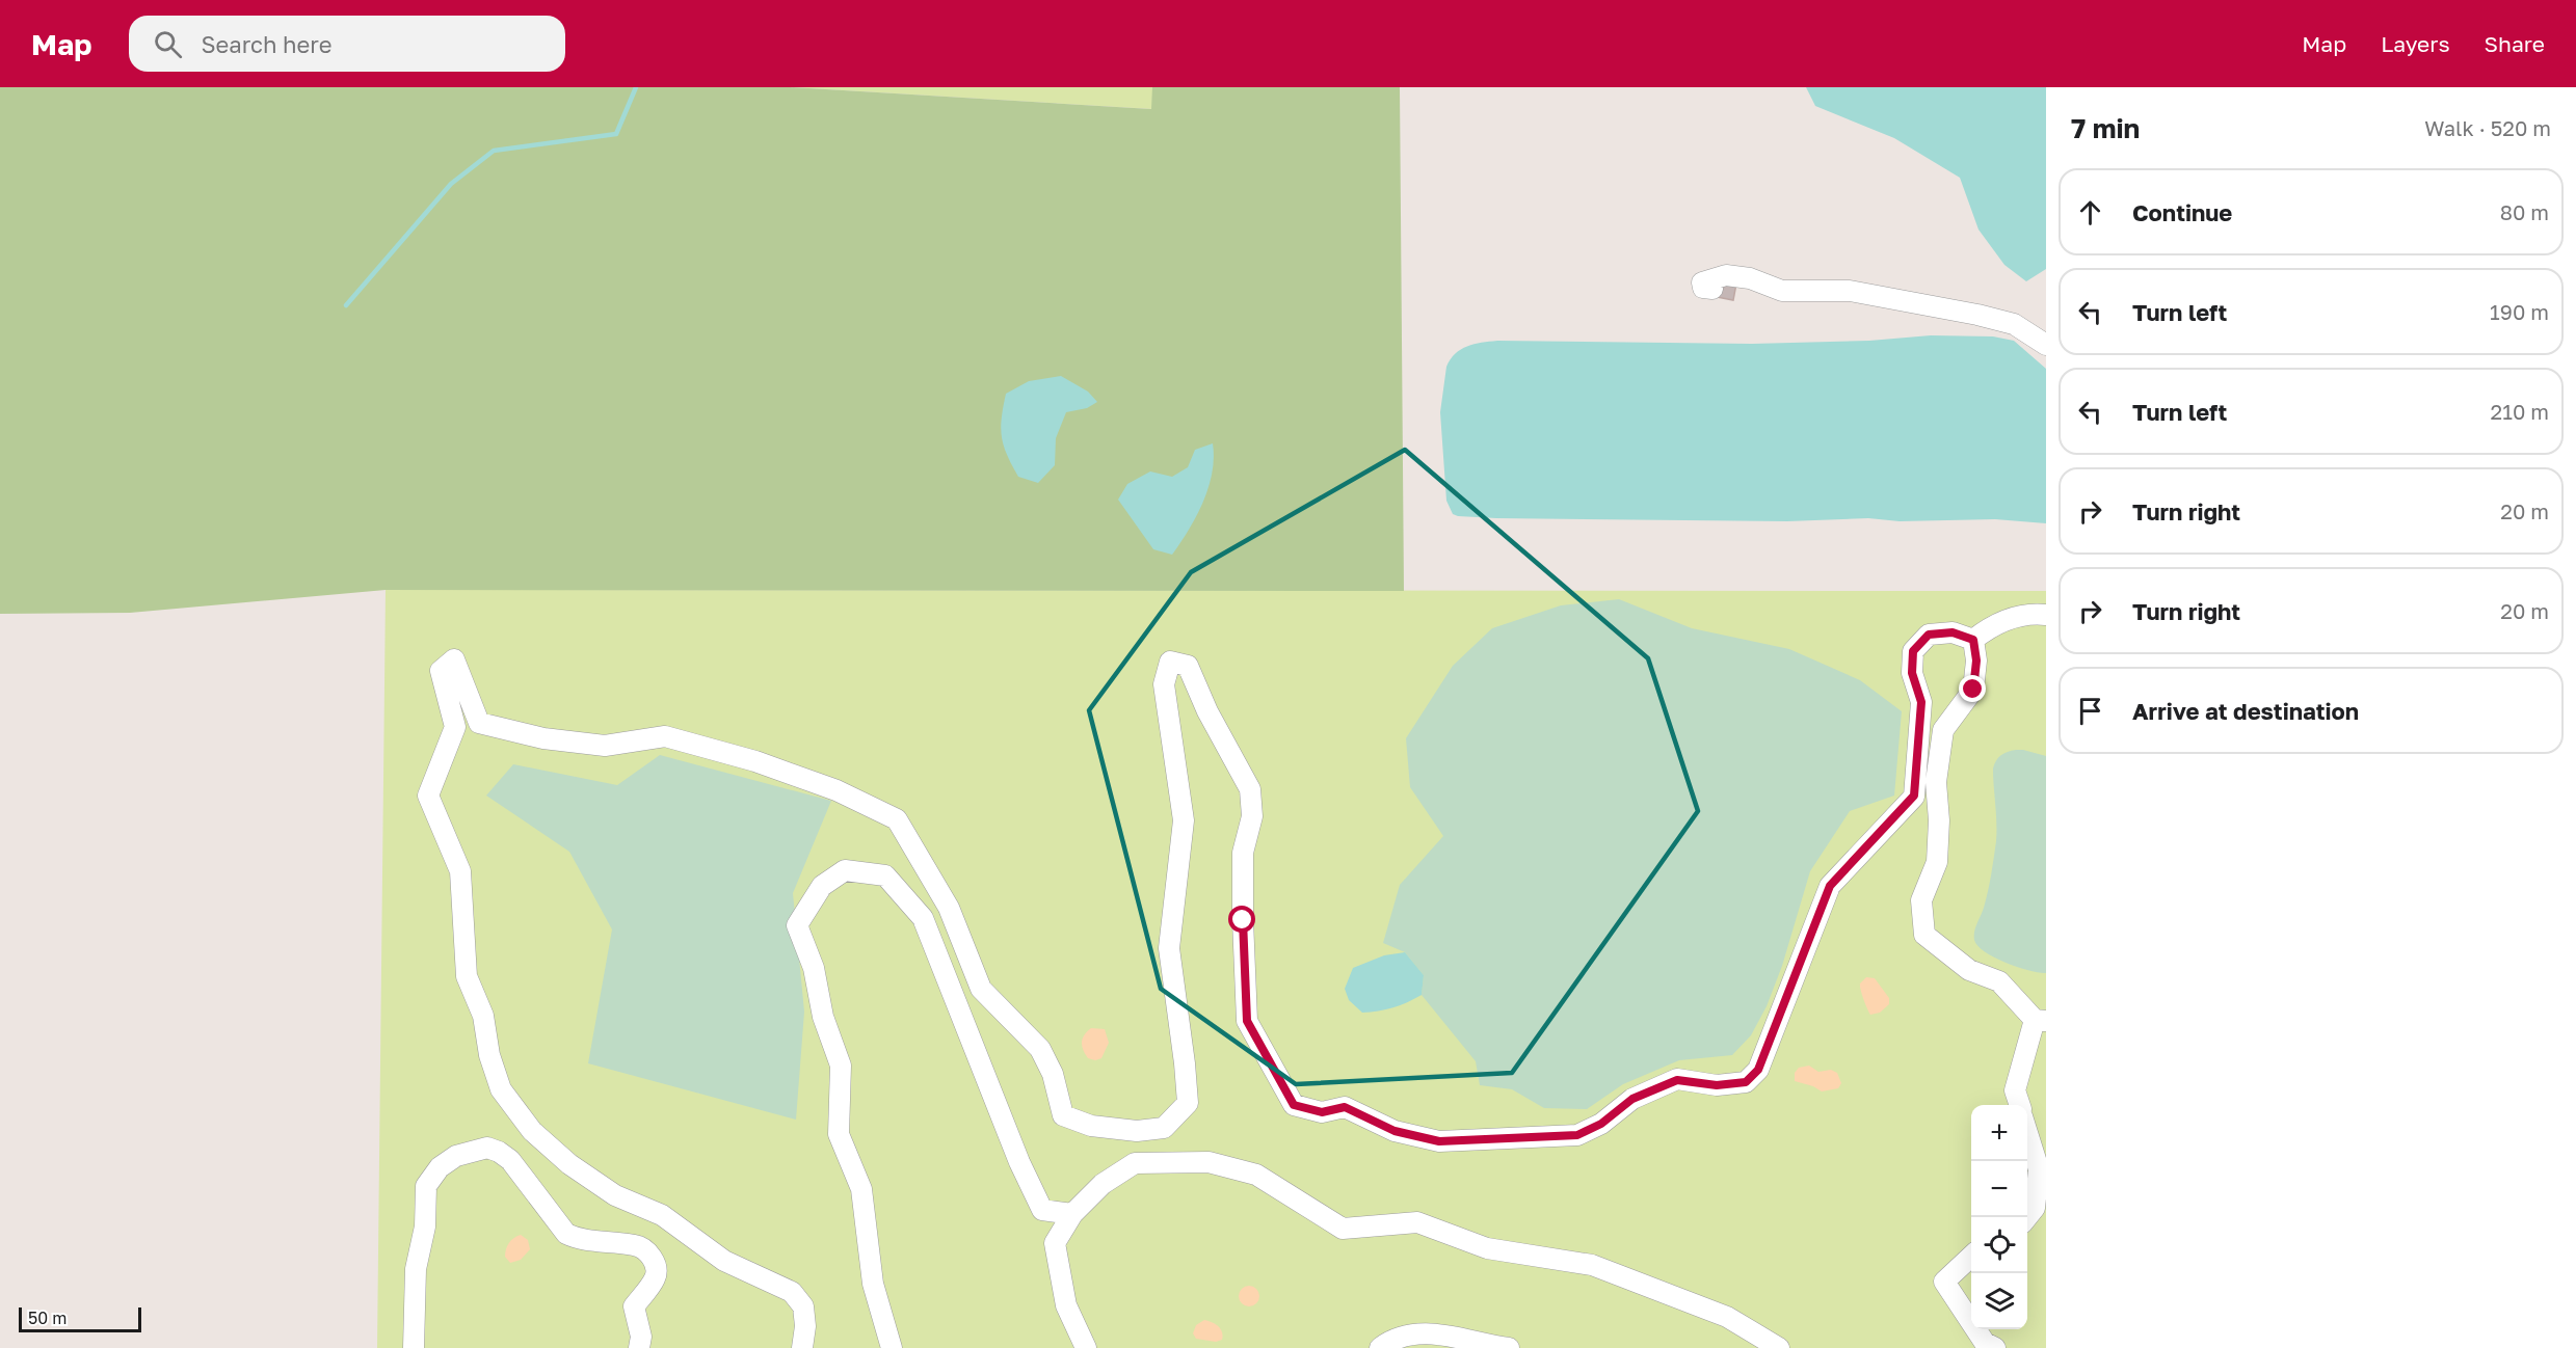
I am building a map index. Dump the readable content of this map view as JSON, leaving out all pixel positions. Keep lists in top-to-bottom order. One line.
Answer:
{"scale_bar":"50 m","page":{"header":"Map","search":"Search here","nav":["Map","Layers","Share"],"heading":["7 min","Walk · 520 m"],"list":[["Continue","80 m"],["Turn left","190 m"],["Turn left","210 m"],["Turn right","20 m"],["Turn right","20 m"],"Arrive at destination"],"map_buttons":["+","−"],"scale":"50 m"}}
